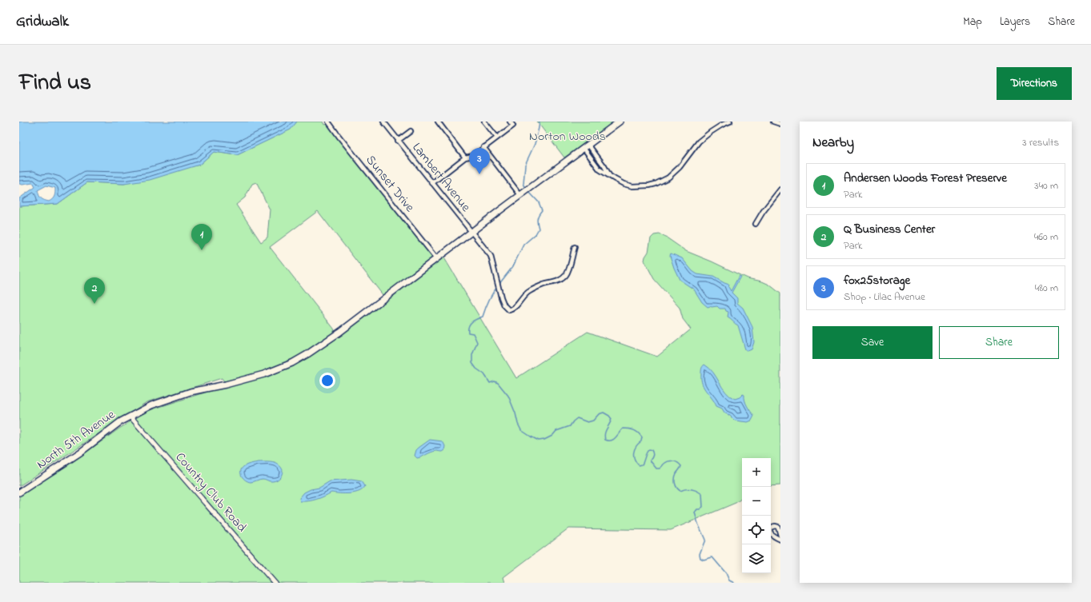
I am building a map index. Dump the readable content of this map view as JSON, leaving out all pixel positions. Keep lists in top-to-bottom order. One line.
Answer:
{"streets":{"main road":["North 5th Avenue"],"street":["Lambert Avenue","Sunset Drive","Country Club Road"]},"crossings":[["Lambert Avenue","North 5th Avenue"],["Sunset Drive","North 5th Avenue"],["North 5th Avenue","Country Club Road"]],"parks":["Norton Woods"],"page":{"header":"Gridwalk","nav":["Map","Layers","Share"],"title":"Find us","buttons":["Directions",["Save","Share"]],"heading":["Nearby","3 results"],"pins":["3","1","2"],"list":[{"mark":"1","name":"Andersen Woods Forest Preserve","note":"Park","value":"340 m"},{"mark":"2","name":"Q Business Center","note":"Park","value":"460 m"},{"mark":"3","name":"fox25storage","note":"Shop · Lilac Avenue","value":"480 m"}],"map_buttons":["+","−"]}}
